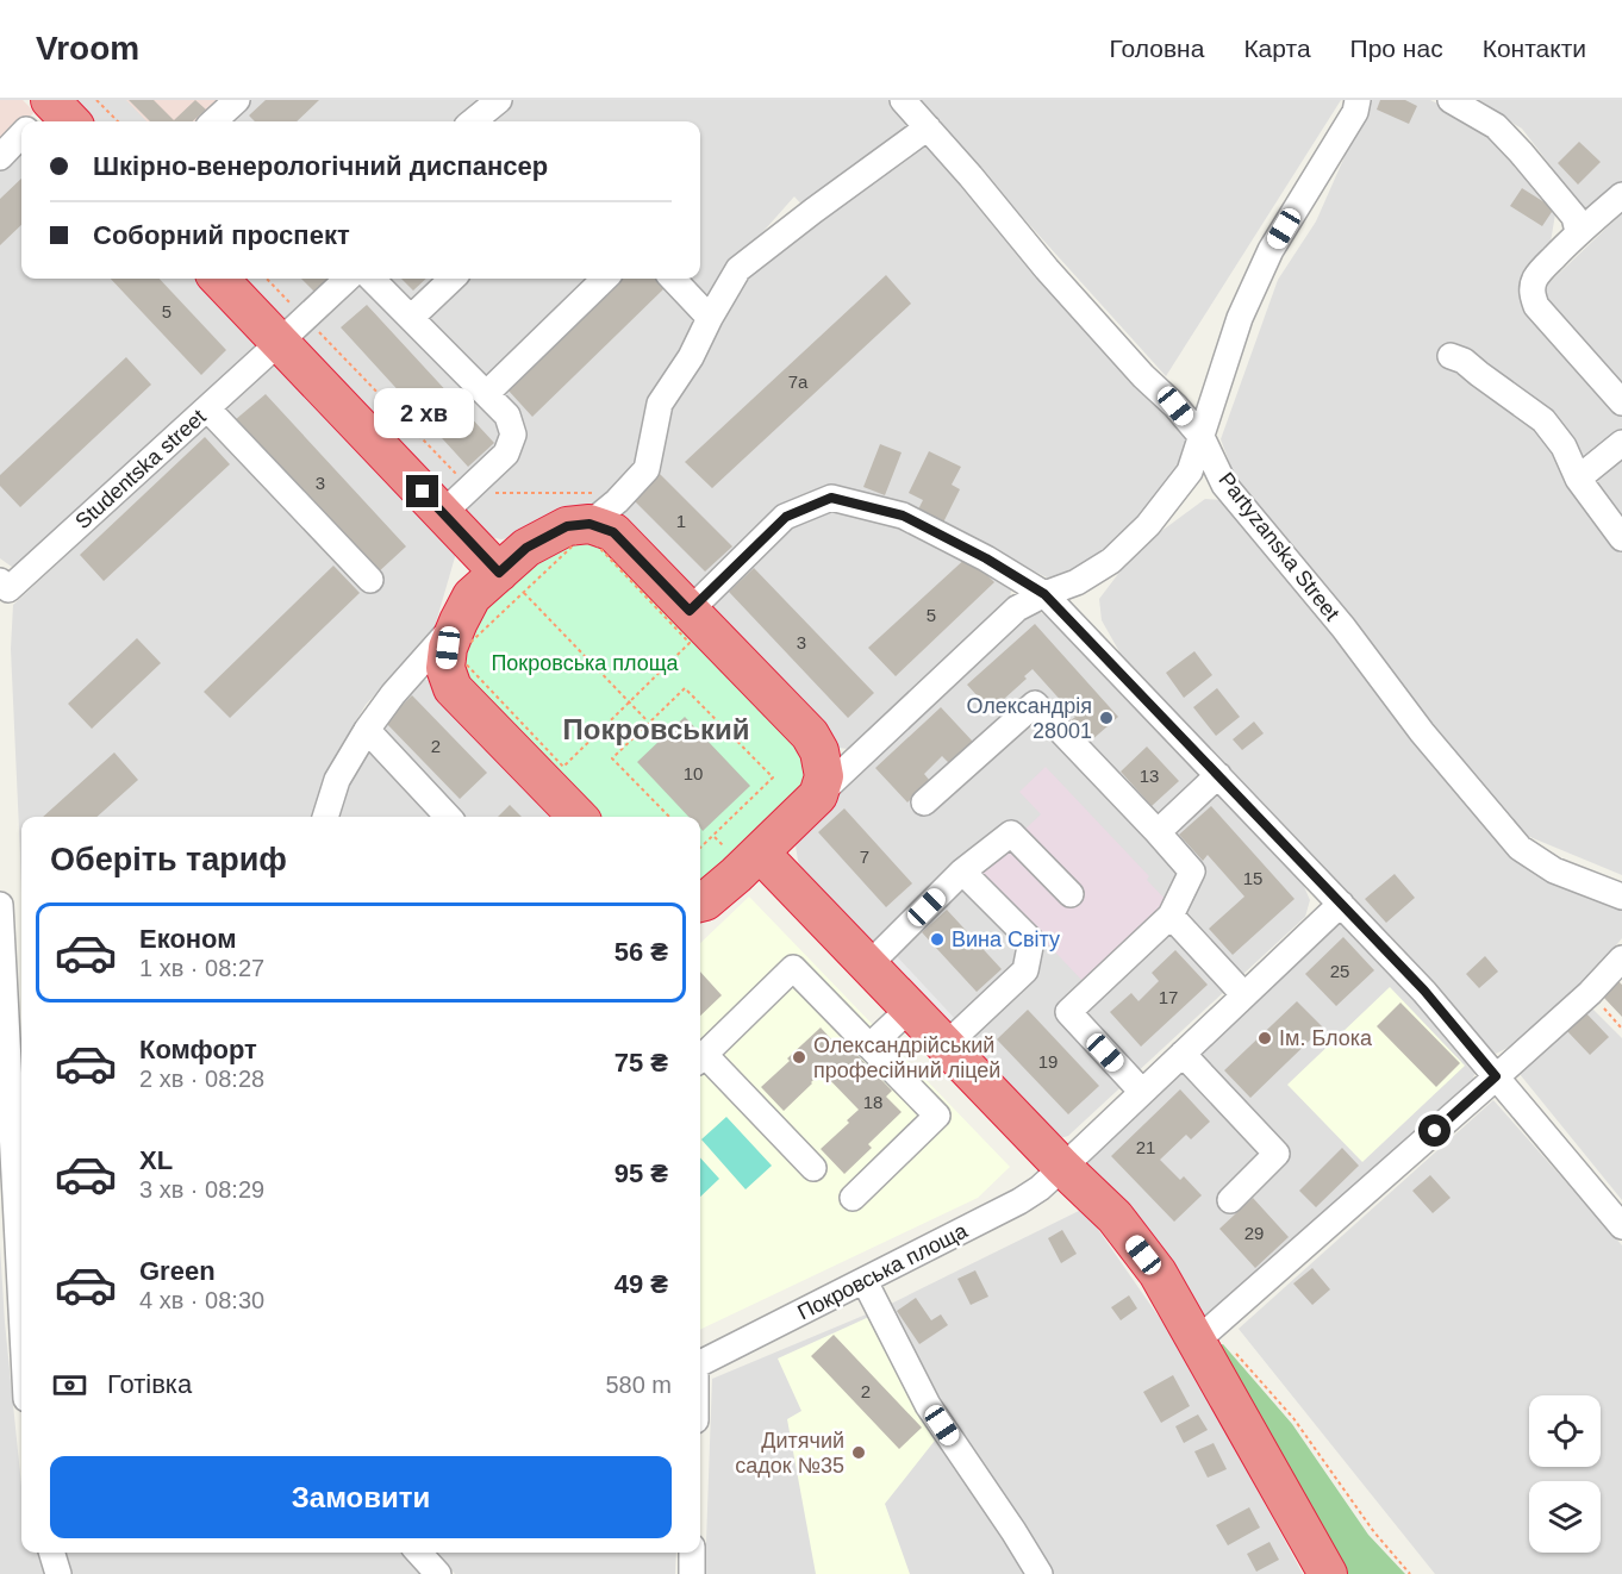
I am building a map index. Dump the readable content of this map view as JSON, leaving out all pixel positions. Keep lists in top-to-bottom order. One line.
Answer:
{"streets":{"street":["Studentska street","Partyzanska Street","Покровська площа"]},"districts":["Покровський"],"parks":["Покровська площа"],"places":["Олександрія 28001","Вина Світу","Ім. Блока","Олександрійський професійний ліцей","Дитячий садок №35"],"house_numbers":["5","7а","3","1","5","3","2","10","13","7","15","25","17","19","18","21","29","2"],"page":{"header":"Vroom","nav":["Головна","Карта","Про нас","Контакти"],"banner":["Шкірно-венерологічний диспансер","Соборний проспект"],"bubble":"2 хв","heading":"Оберіть тариф","list":[{"name":"Економ","note":"1 хв · 08:27","value":"56 ₴"},{"name":"Комфорт","note":"2 хв · 08:28","value":"75 ₴"},{"name":"XL","note":"3 хв · 08:29","value":"95 ₴"},{"name":"Green","note":"4 хв · 08:30","value":"49 ₴"}],"pay":["Готівка","580 m"],"buttons":"Замовити"}}
